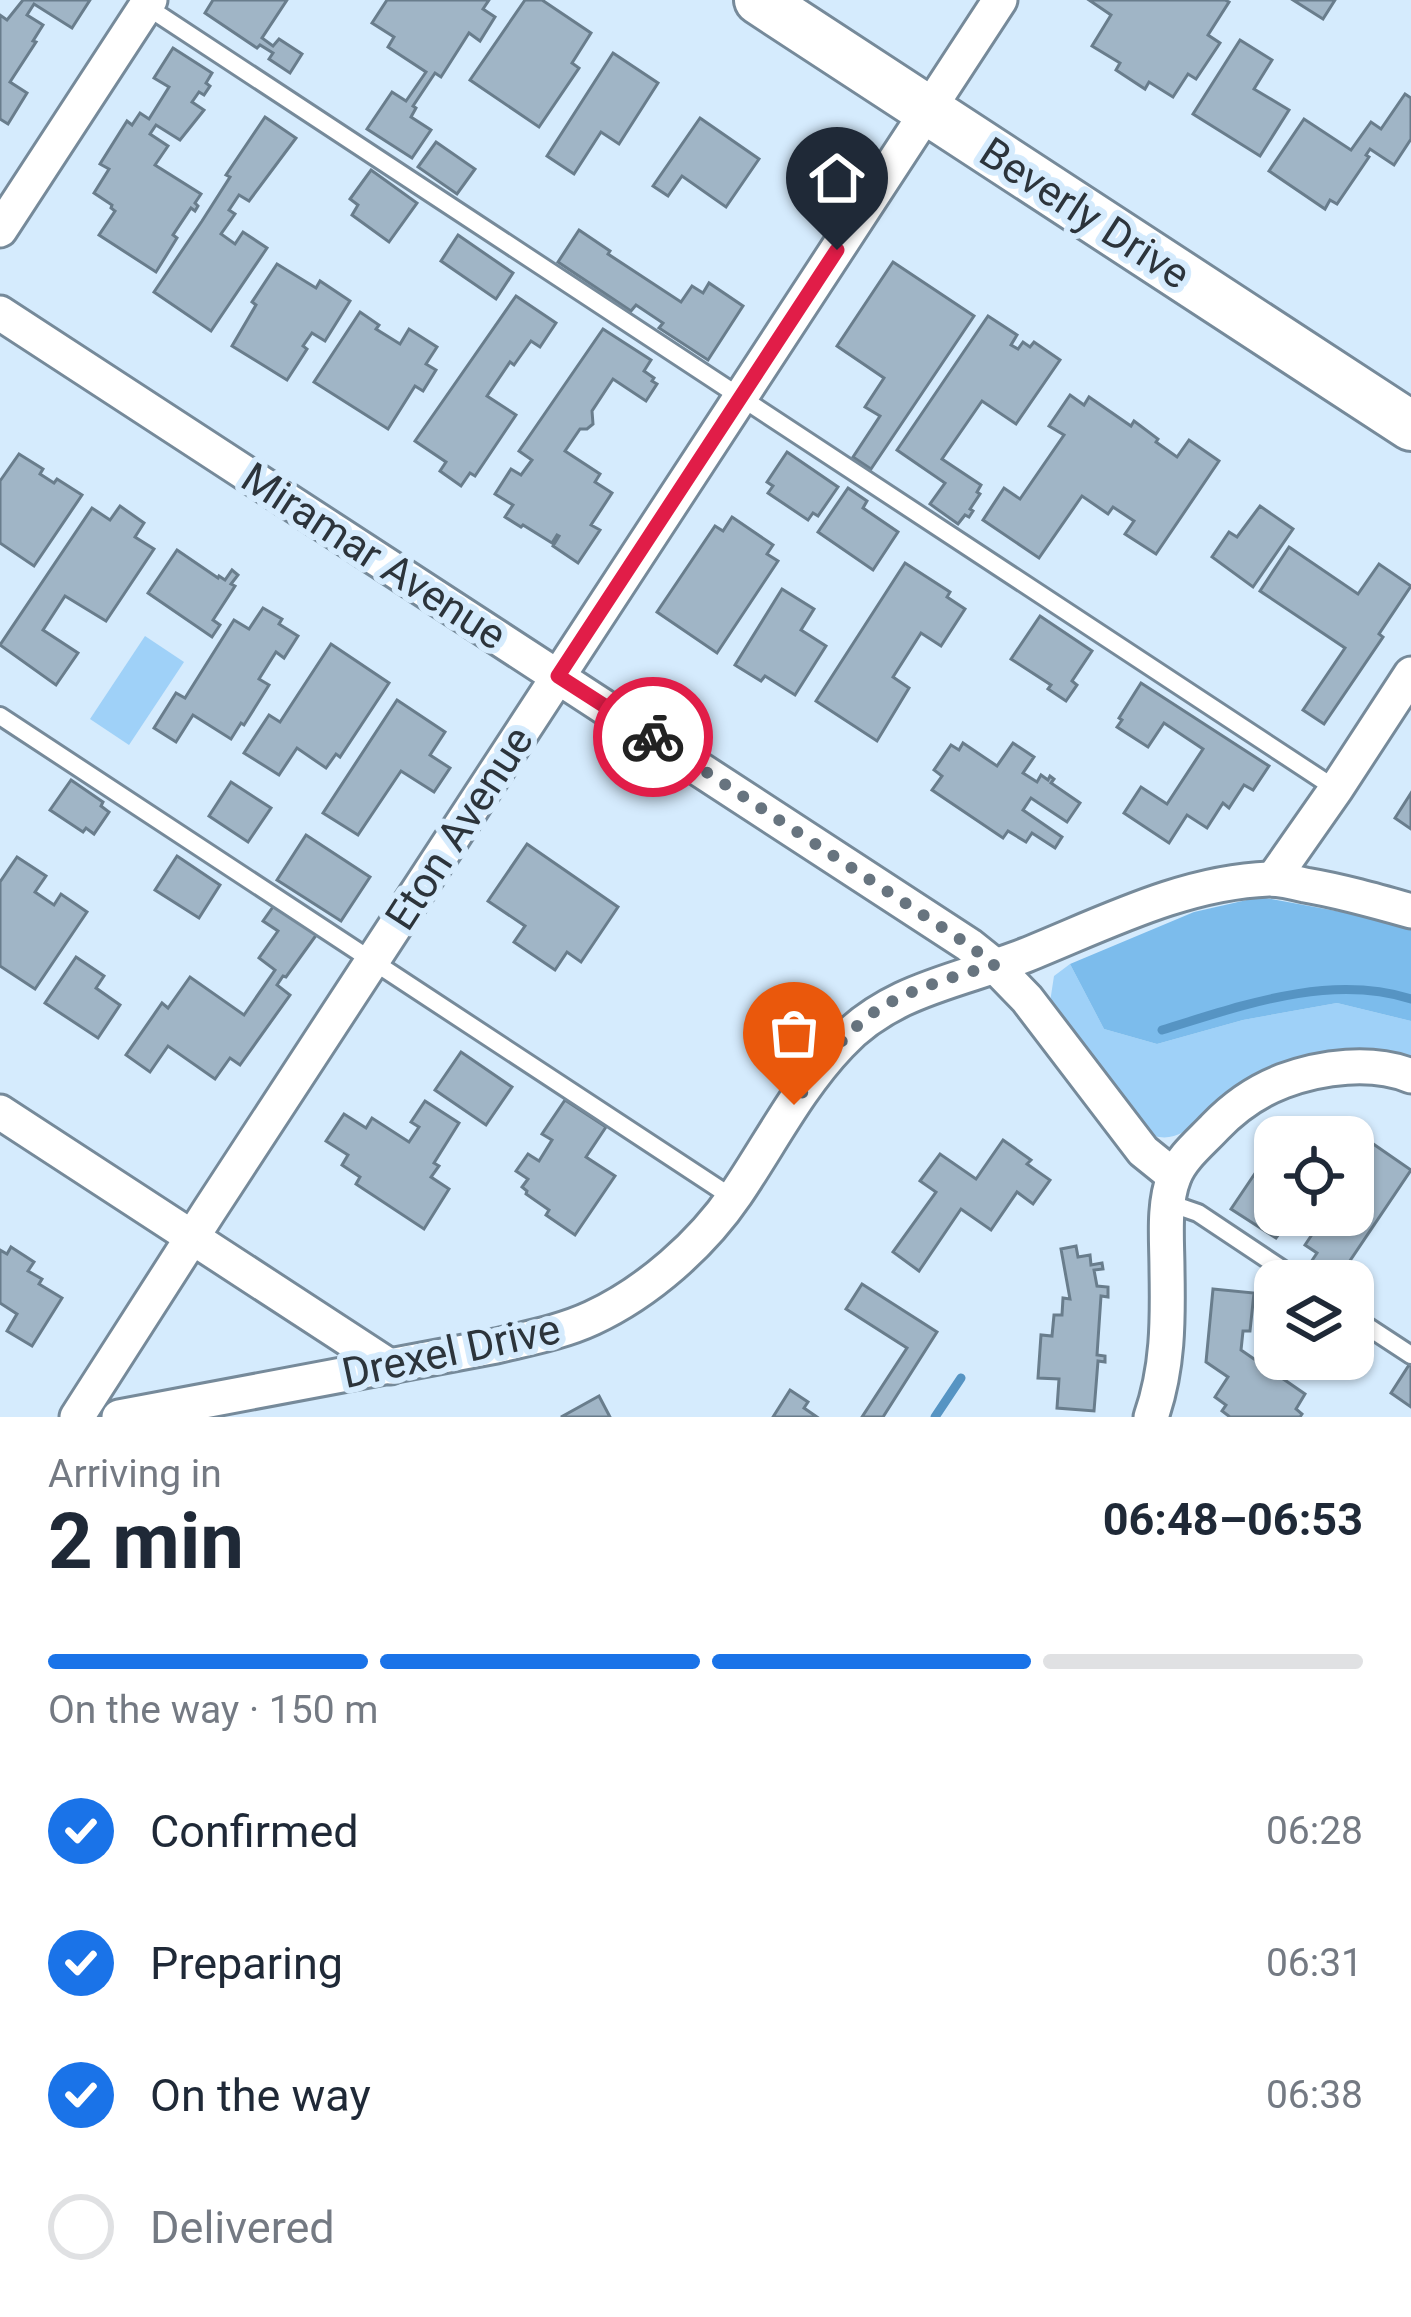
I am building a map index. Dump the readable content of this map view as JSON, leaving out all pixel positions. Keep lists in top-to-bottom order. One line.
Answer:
{"streets":{"street":["Beverly Drive","Miramar Avenue","Eton Avenue","Drexel Drive"]},"crossings":[["Beverly Drive","Eton Avenue"],["Miramar Avenue","Eton Avenue"],["Miramar Avenue","Drexel Drive"]],"page":{"heading":["2 min","Arriving in","06:48–06:53"],"bar":"On the way · 150 m","list":[["Confirmed","06:28"],["Preparing","06:31"],["On the way","06:38"],"Delivered"]}}
